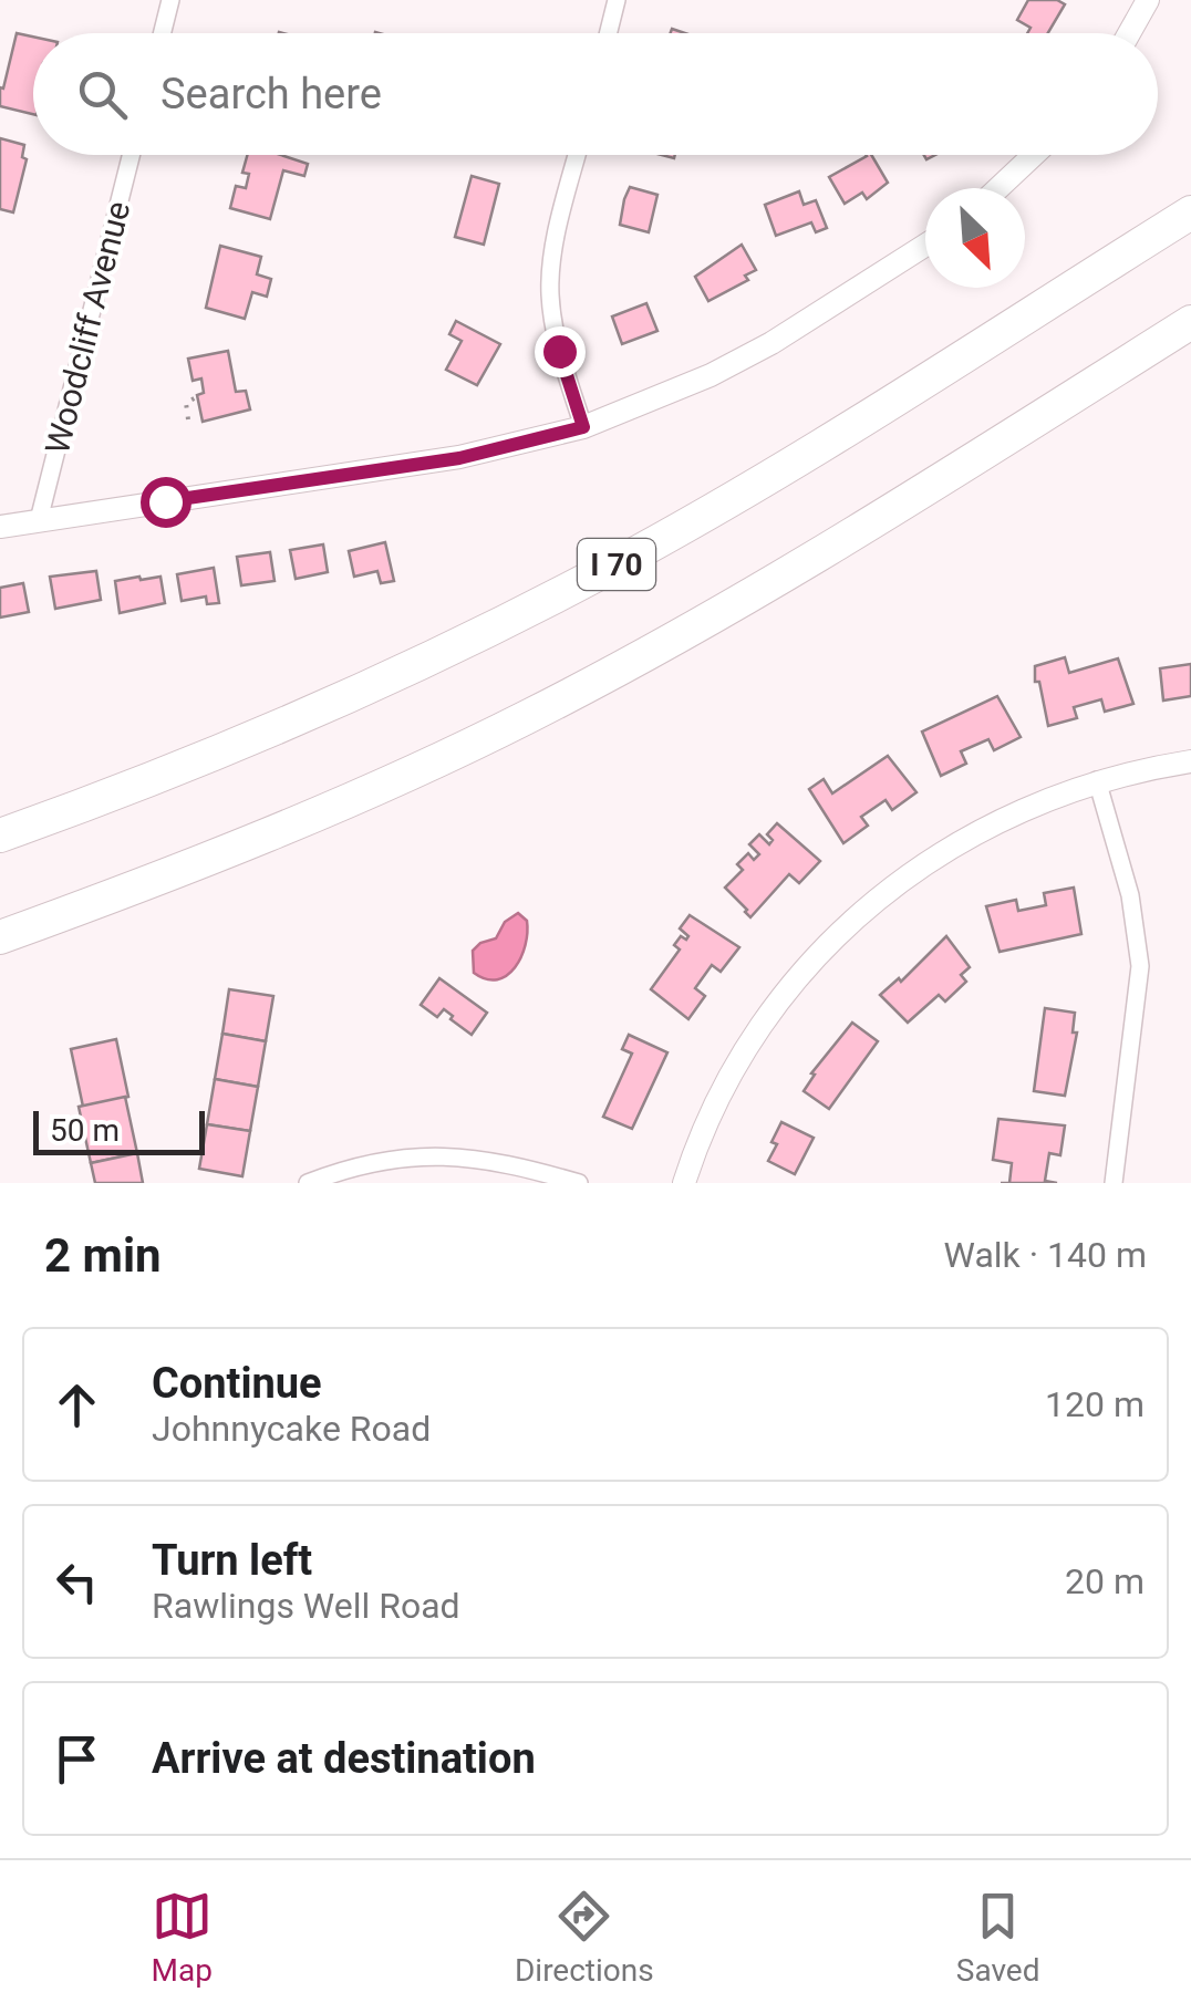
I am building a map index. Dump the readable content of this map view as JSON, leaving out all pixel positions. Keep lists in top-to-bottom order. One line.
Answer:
{"streets":{"highway":["I 70"],"street":["Woodcliff Avenue"]},"scale_bar":"50 m","north":"bottom right","page":{"search":"Search here","scale":"50 m","heading":["2 min","Walk · 140 m"],"list":[["Continue","Johnnycake Road","120 m"],["Turn left","Rawlings Well Road","20 m"],"Arrive at destination"],"nav":["Map","Directions","Saved"]}}
